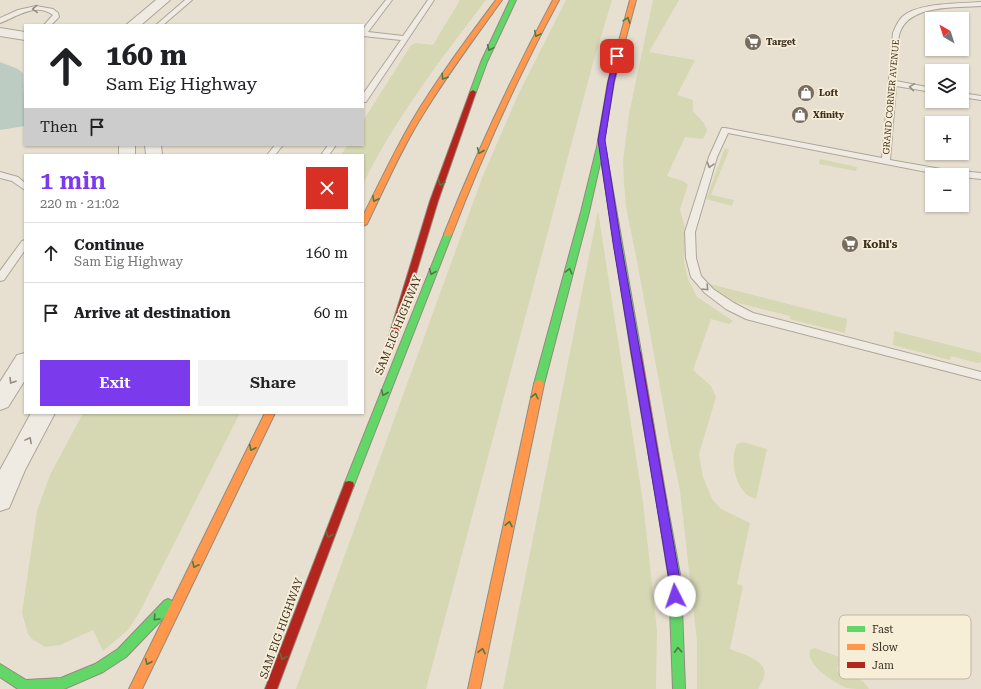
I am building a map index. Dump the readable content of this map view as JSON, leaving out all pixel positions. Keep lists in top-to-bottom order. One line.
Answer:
{"streets":{"highway":["SAM EIG HIGHWAY"],"lane":["GRAND CORNER AVENUE"]},"places":{"supermarket":["Target","Kohl's"],"shop":["Loft","Xfinity"]},"legend":["Fast","Slow","Jam"],"north":"top left","page":{"map_buttons":["+","−"],"turn":["160 m","Sam Eig Highway"],"then":"Then","heading":["1 min","220 m · 21:02"],"list":[{"name":"Continue","note":"Sam Eig Highway","value":"160 m"},{"name":"Arrive at destination","value":"60 m"}],"buttons":["Exit","Share"]}}
